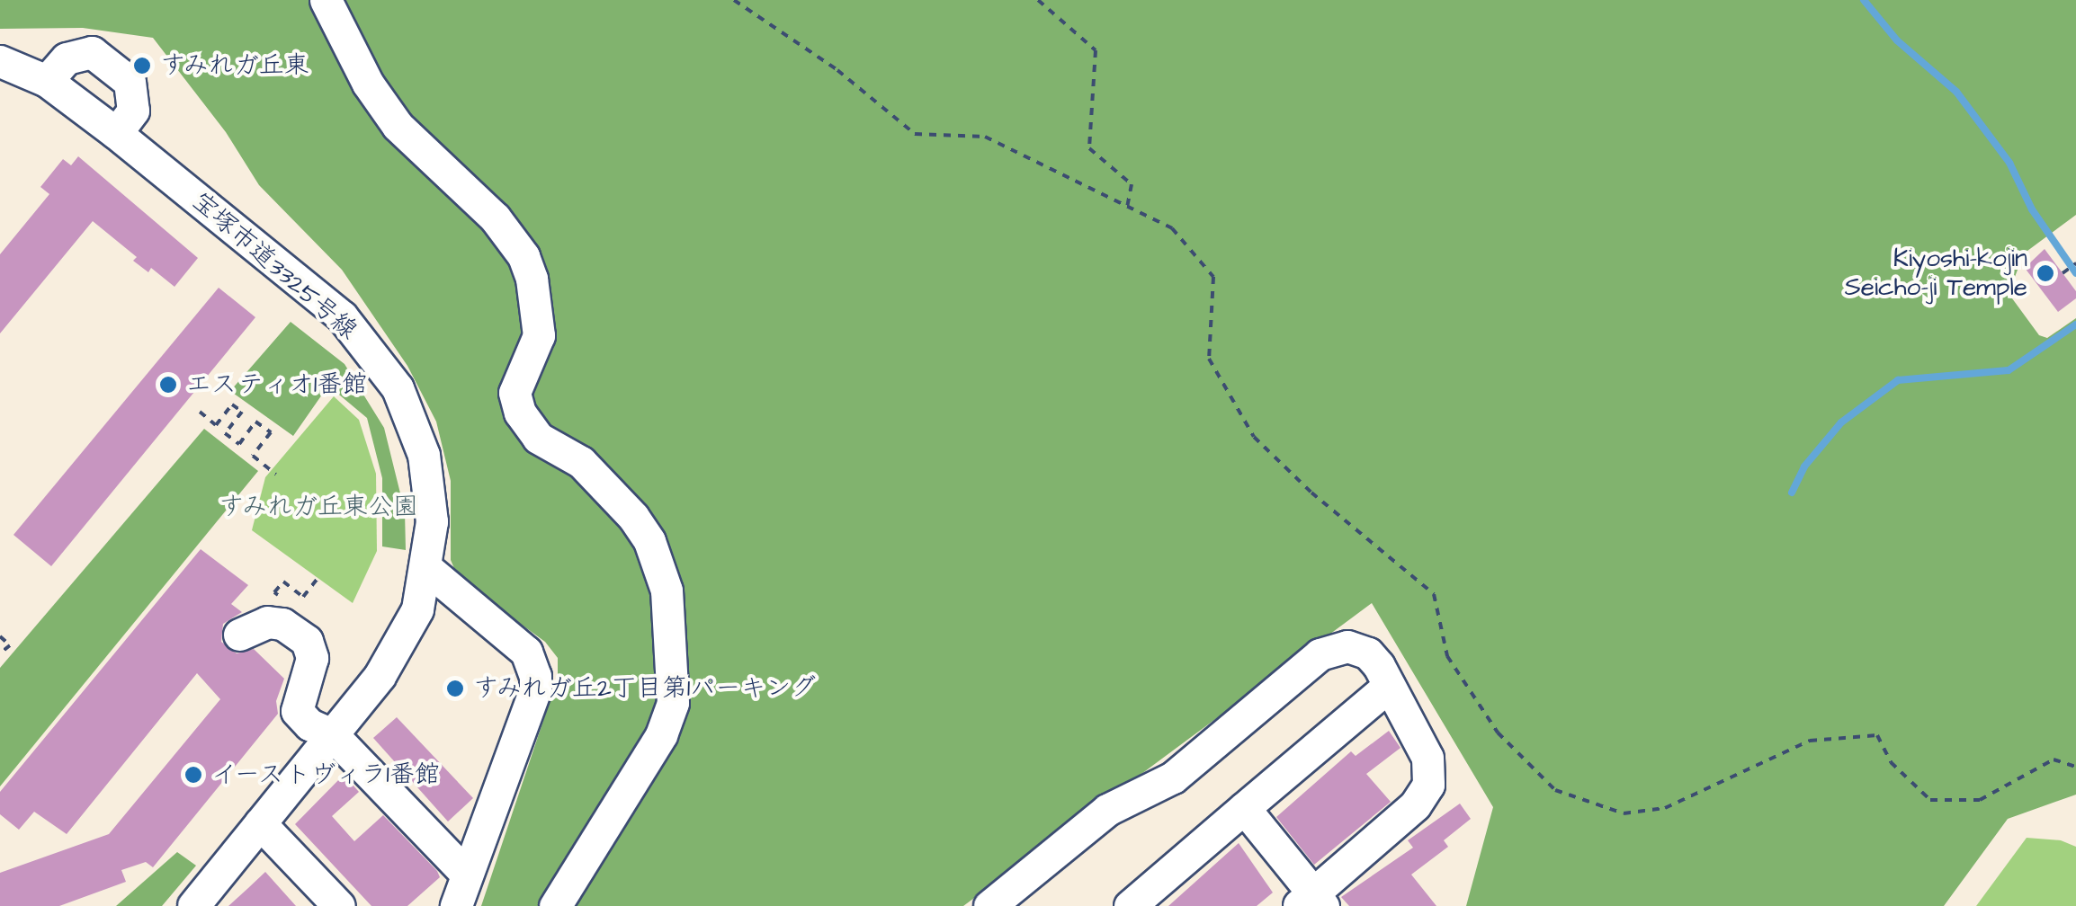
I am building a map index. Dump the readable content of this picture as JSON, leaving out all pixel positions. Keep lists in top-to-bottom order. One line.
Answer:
{"streets":{"street":["宝塚市道3325号線"]},"parks":["すみれガ丘東公園"],"places":["すみれガ丘東","Kiyoshi-kojin Seicho-ji Temple","エスティオ1番館","すみれガ丘2丁目第1パーキング","イーストヴィラ1番館"]}
